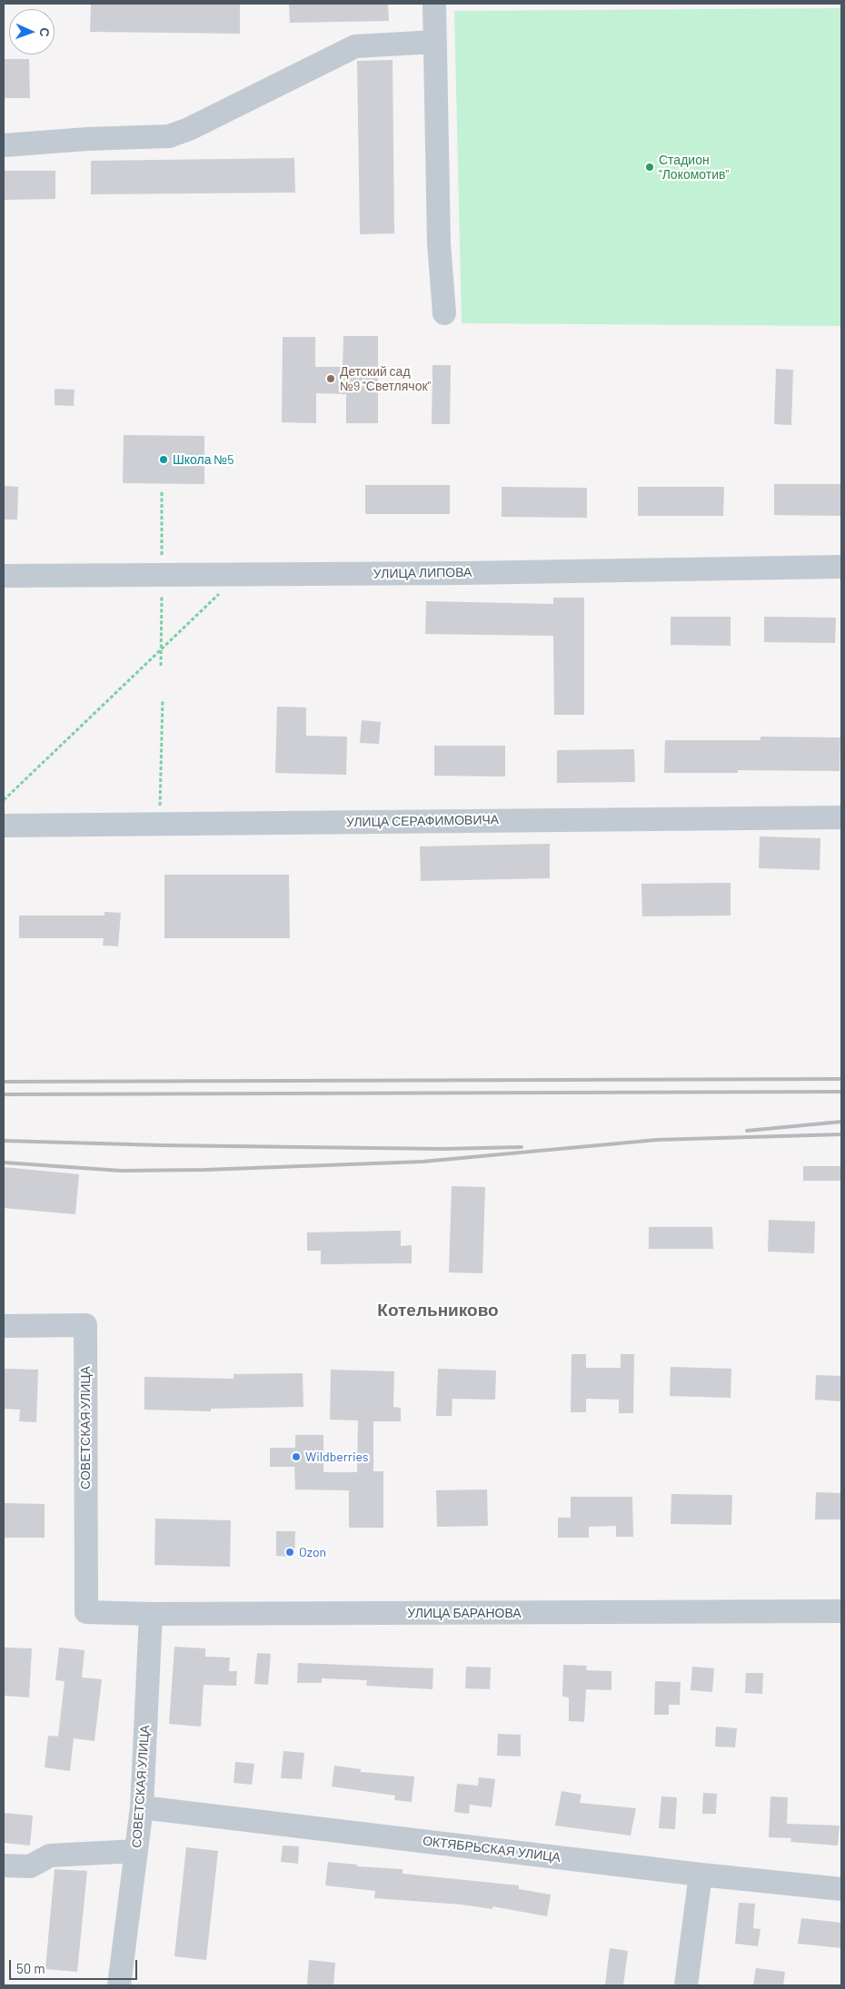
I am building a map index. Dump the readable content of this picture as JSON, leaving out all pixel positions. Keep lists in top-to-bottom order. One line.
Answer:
{"streets":{"street":["УЛИЦА ЛИПОВА","УЛИЦА СЕРАФИМОВИЧА","СОВЕТСКАЯ УЛИЦА","УЛИЦА БАРАНОВА","ОКТЯБРЬСКАЯ УЛИЦА"]},"crossings":[["СОВЕТСКАЯ УЛИЦА","УЛИЦА БАРАНОВА"],["СОВЕТСКАЯ УЛИЦА","ОКТЯБРЬСКАЯ УЛИЦА"]],"districts":["Котельниково"],"places":["Стадион \"Локомотив\"","Детский сад №9 \"Светлячок\"","Школа №5","Wildberries","Ozon"],"scale_bar":"50 m","north":"right"}
